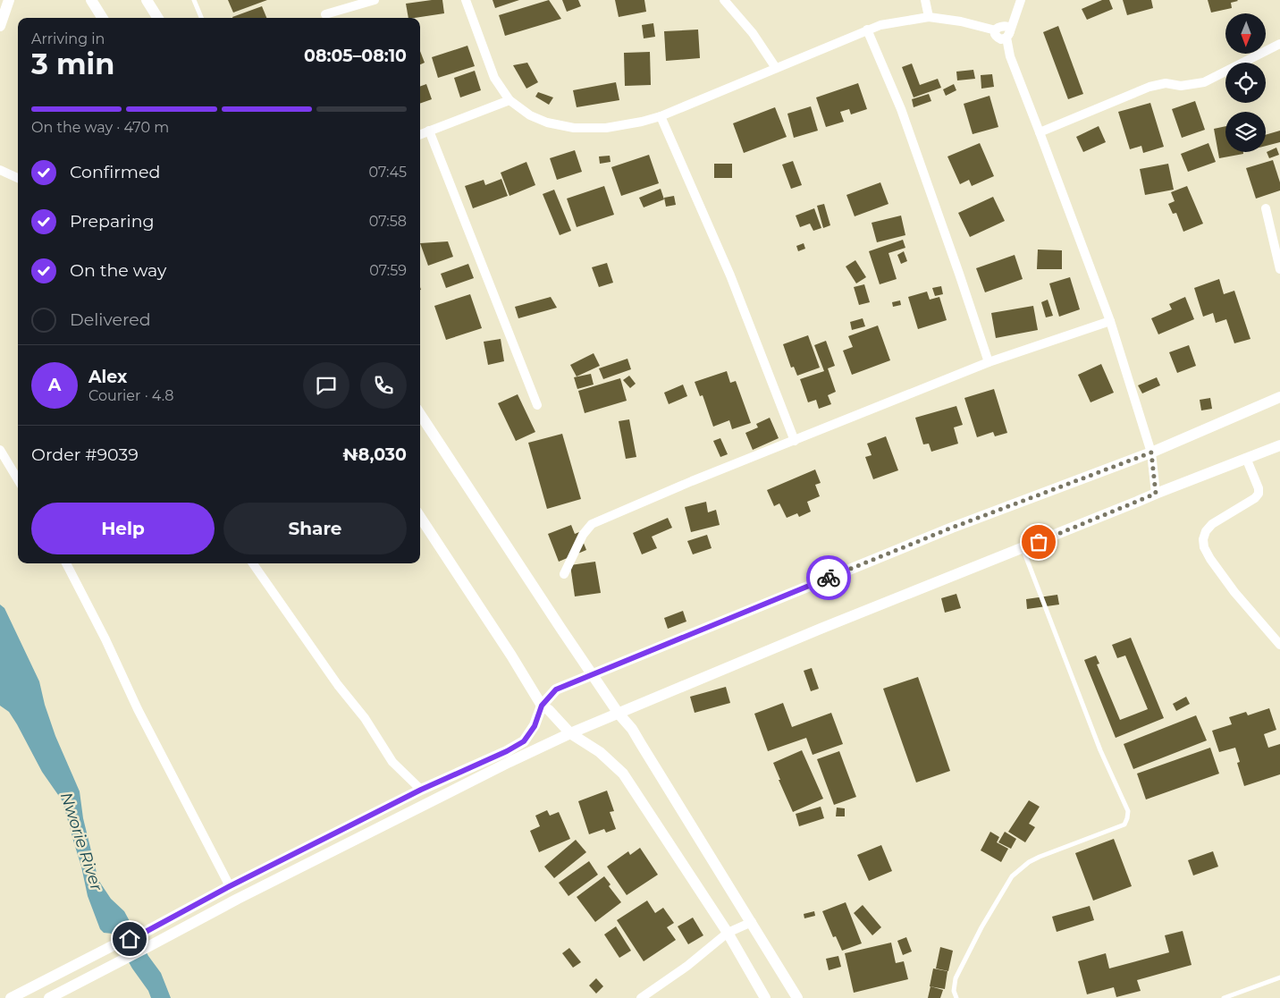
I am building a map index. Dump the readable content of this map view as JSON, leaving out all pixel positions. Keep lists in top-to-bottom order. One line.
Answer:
{"water":["Nworie River"],"north":"bottom","page":{"heading":["3 min","Arriving in","08:05–08:10"],"panel":["Alex","Courier · 4.8","Order #9039","₦8,030"],"bar":"On the way · 470 m","list":[["Confirmed","07:45"],["Preparing","07:58"],["On the way","07:59"],"Delivered"],"round":"A","buttons":["Help","Share"]}}
